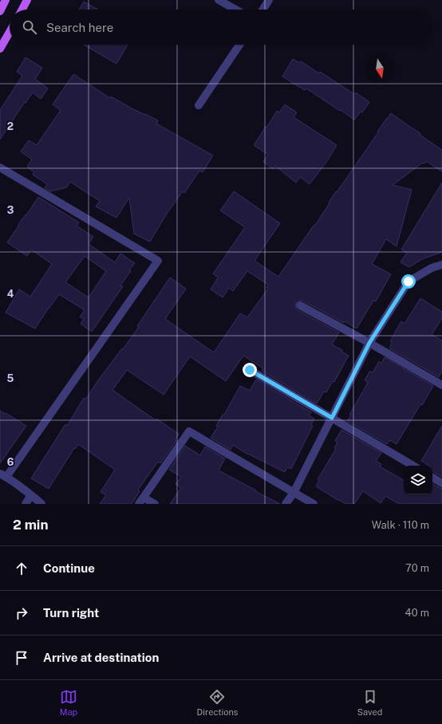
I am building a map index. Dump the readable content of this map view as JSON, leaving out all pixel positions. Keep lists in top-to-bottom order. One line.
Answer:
{"north":"bottom","page":{"search":"Search here","heading":["2 min","Walk · 110 m"],"list":[["Continue","70 m"],["Turn right","40 m"],"Arrive at destination"],"nav":["Map","Directions","Saved"]},"grid":{"rows":["2","3","4","5","6"]}}
